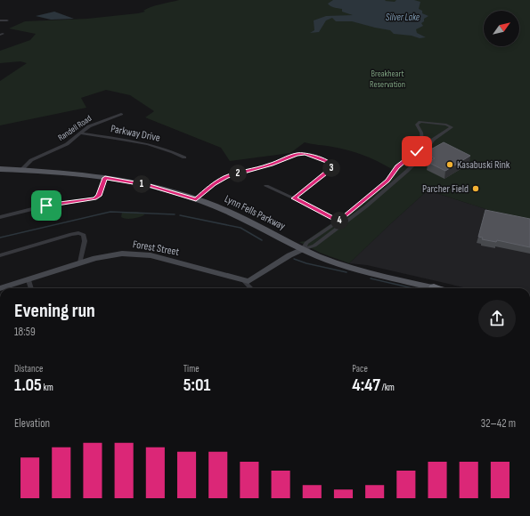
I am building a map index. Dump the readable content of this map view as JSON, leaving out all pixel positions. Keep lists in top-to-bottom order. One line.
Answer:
{"streets":{"main road":["Lynn Fells Parkway"],"street":["Randell Road","Parkway Drive","Forest Street"]},"crossings":[["Randell Road","Parkway Drive"],["Randell Road","Lynn Fells Parkway"]],"water":["Silver Lake"],"parks":["Breakheart Reservation"],"places":["Kasabuski Rink","Parcher Field"],"north":"top right","page":{"pins":["3","2","1","4"],"heading":["Evening run","18:59"],"stats":[["Distance","1.05 km"],["Time","5:01"],["Pace","4:47 /km"]],"chart":["Elevation","32–42 m"]}}
